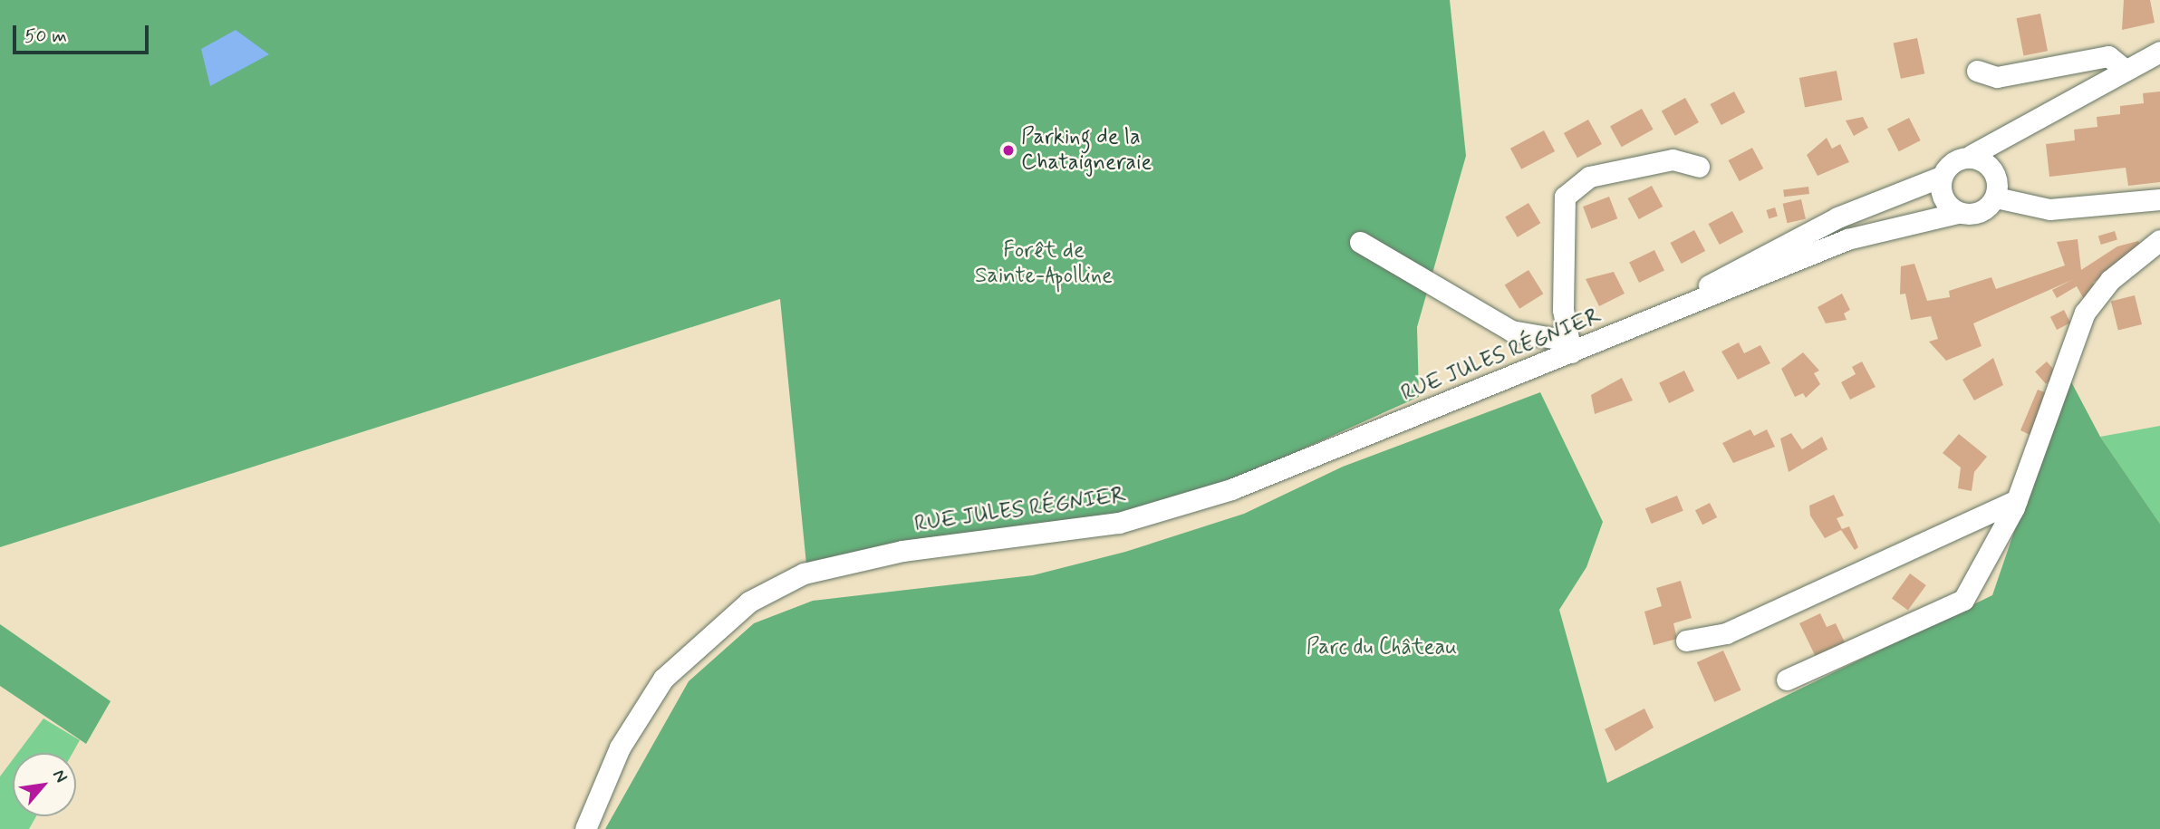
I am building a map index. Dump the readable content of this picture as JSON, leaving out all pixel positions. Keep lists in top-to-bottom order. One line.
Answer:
{"streets":{"street":["RUE JULES RÉGNIER"]},"parks":["Forêt de Sainte-Apolline","Parc du Château"],"places":["Parking de la Chataigneraie"],"scale_bar":"50 m","north":"top right"}
